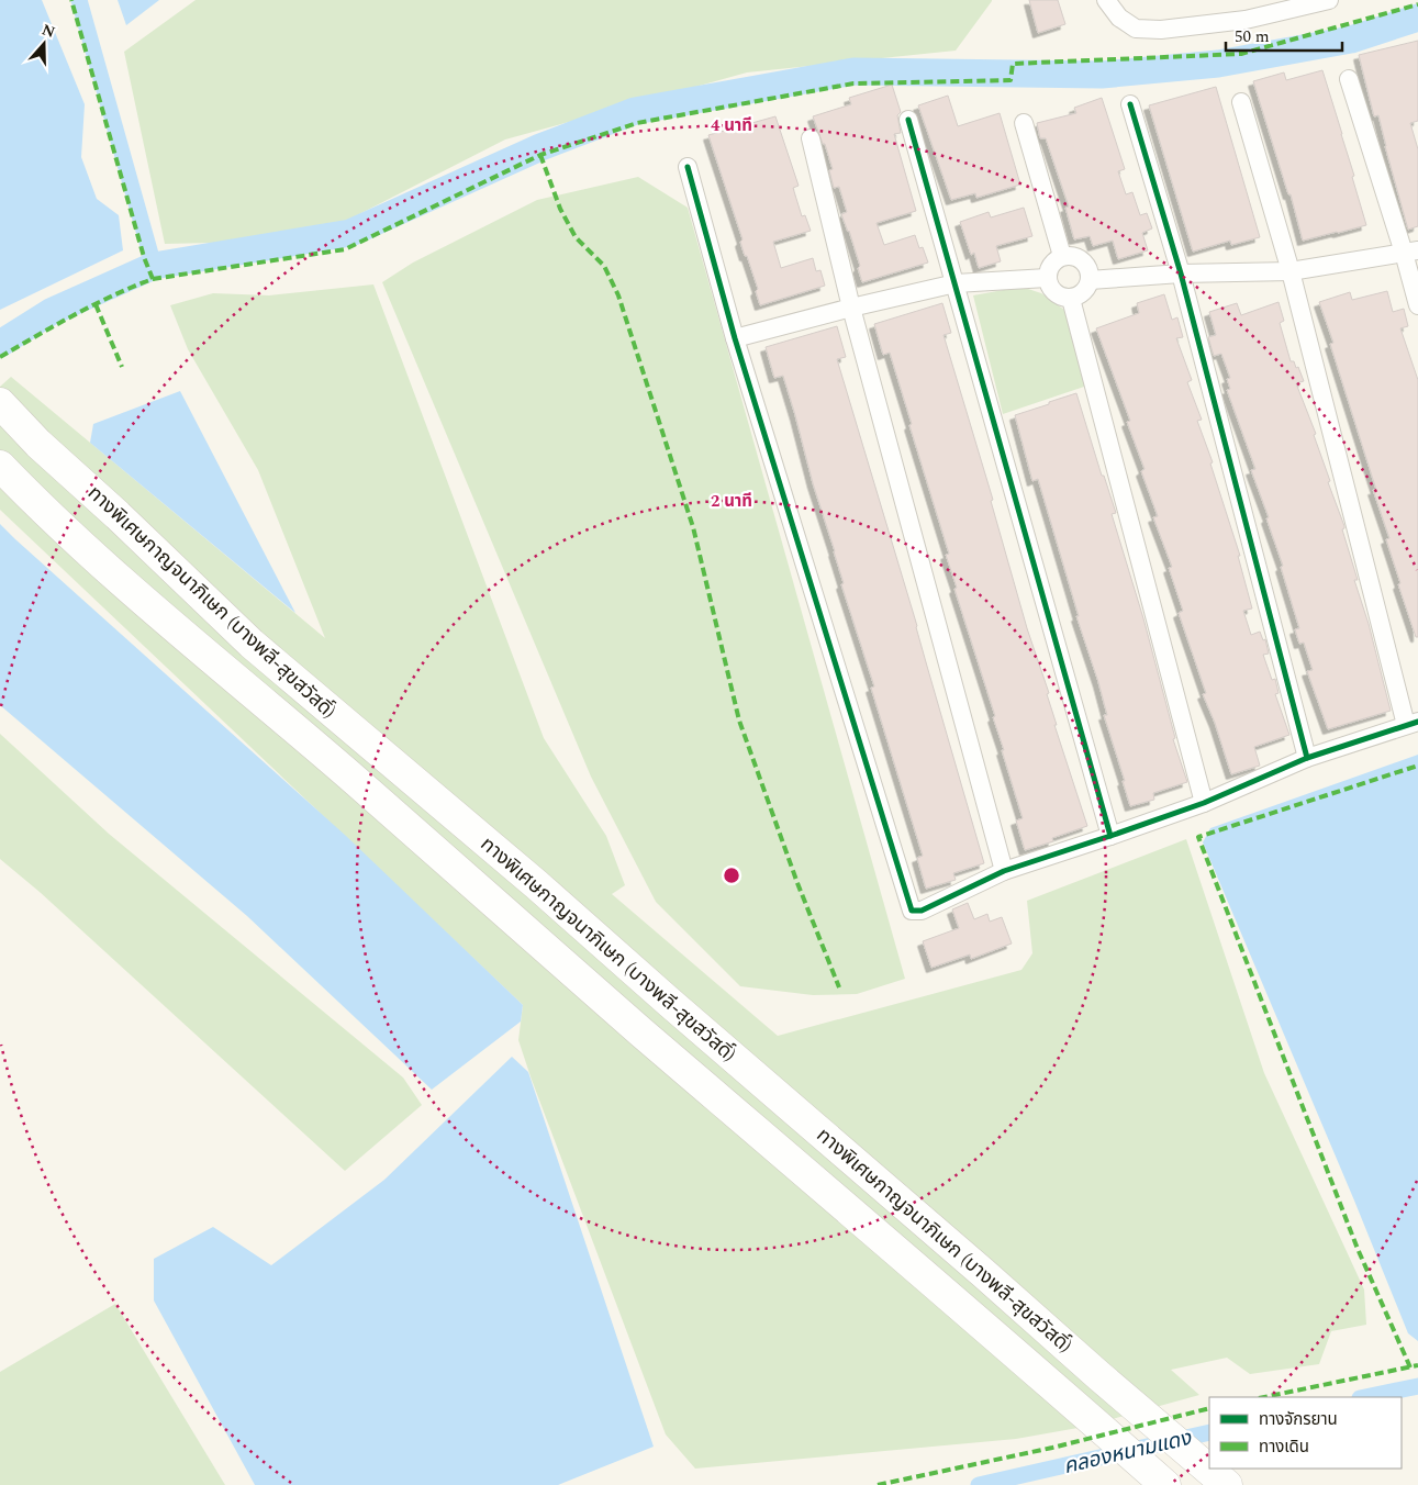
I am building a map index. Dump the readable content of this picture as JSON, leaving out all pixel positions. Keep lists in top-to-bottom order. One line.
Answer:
{"streets":{"highway":["ทางพิเศษกาญจนาภิเษก (บางพลี-สุขสวัสดิ์)"]},"water":["คลองหนามแดง"],"legend":["ทางจักรยาน","ทางเดิน"],"scale_bar":"50 m","north":"top","rings":["4 นาที","2 นาที"]}
